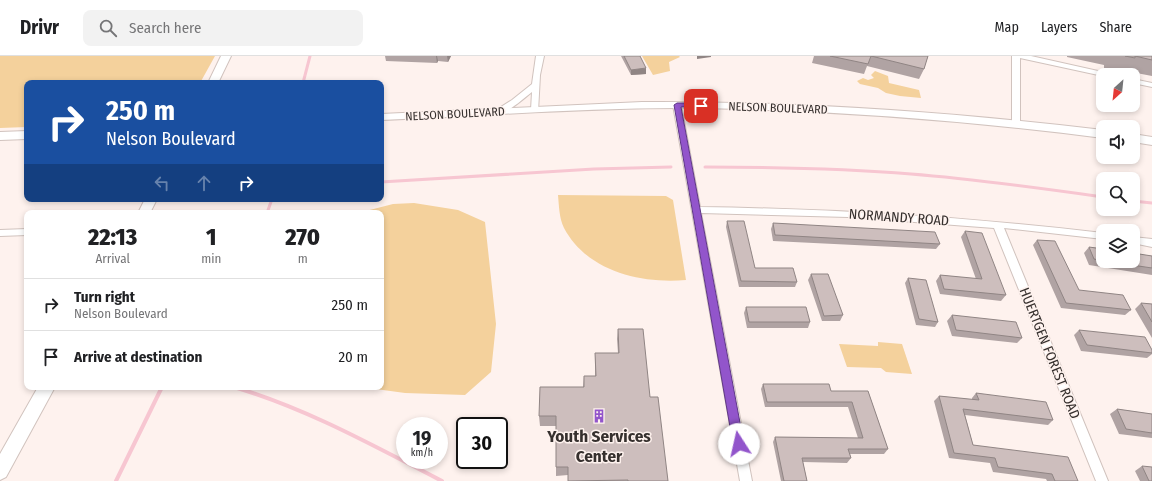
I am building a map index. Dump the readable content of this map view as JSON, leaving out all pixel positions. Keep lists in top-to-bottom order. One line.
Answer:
{"streets":{"street":["NELSON BOULEVARD","NORMANDY ROAD","HUERTGEN FOREST ROAD"]},"crossings":[["NORMANDY ROAD","HUERTGEN FOREST ROAD"]],"places":{"building":["Youth Services Center"]},"north":"bottom left","page":{"header":"Drivr","search":"Search here","nav":["Map","Layers","Share"],"turn":["250 m","Nelson Boulevard"],"eta":["22:13","Arrival","1","min","270","m"],"list":[{"name":"Turn right","note":"Nelson Boulevard","value":"250 m"},{"name":"Arrive at destination","value":"20 m"}],"speed":"19 km/h","limit":"30"}}
